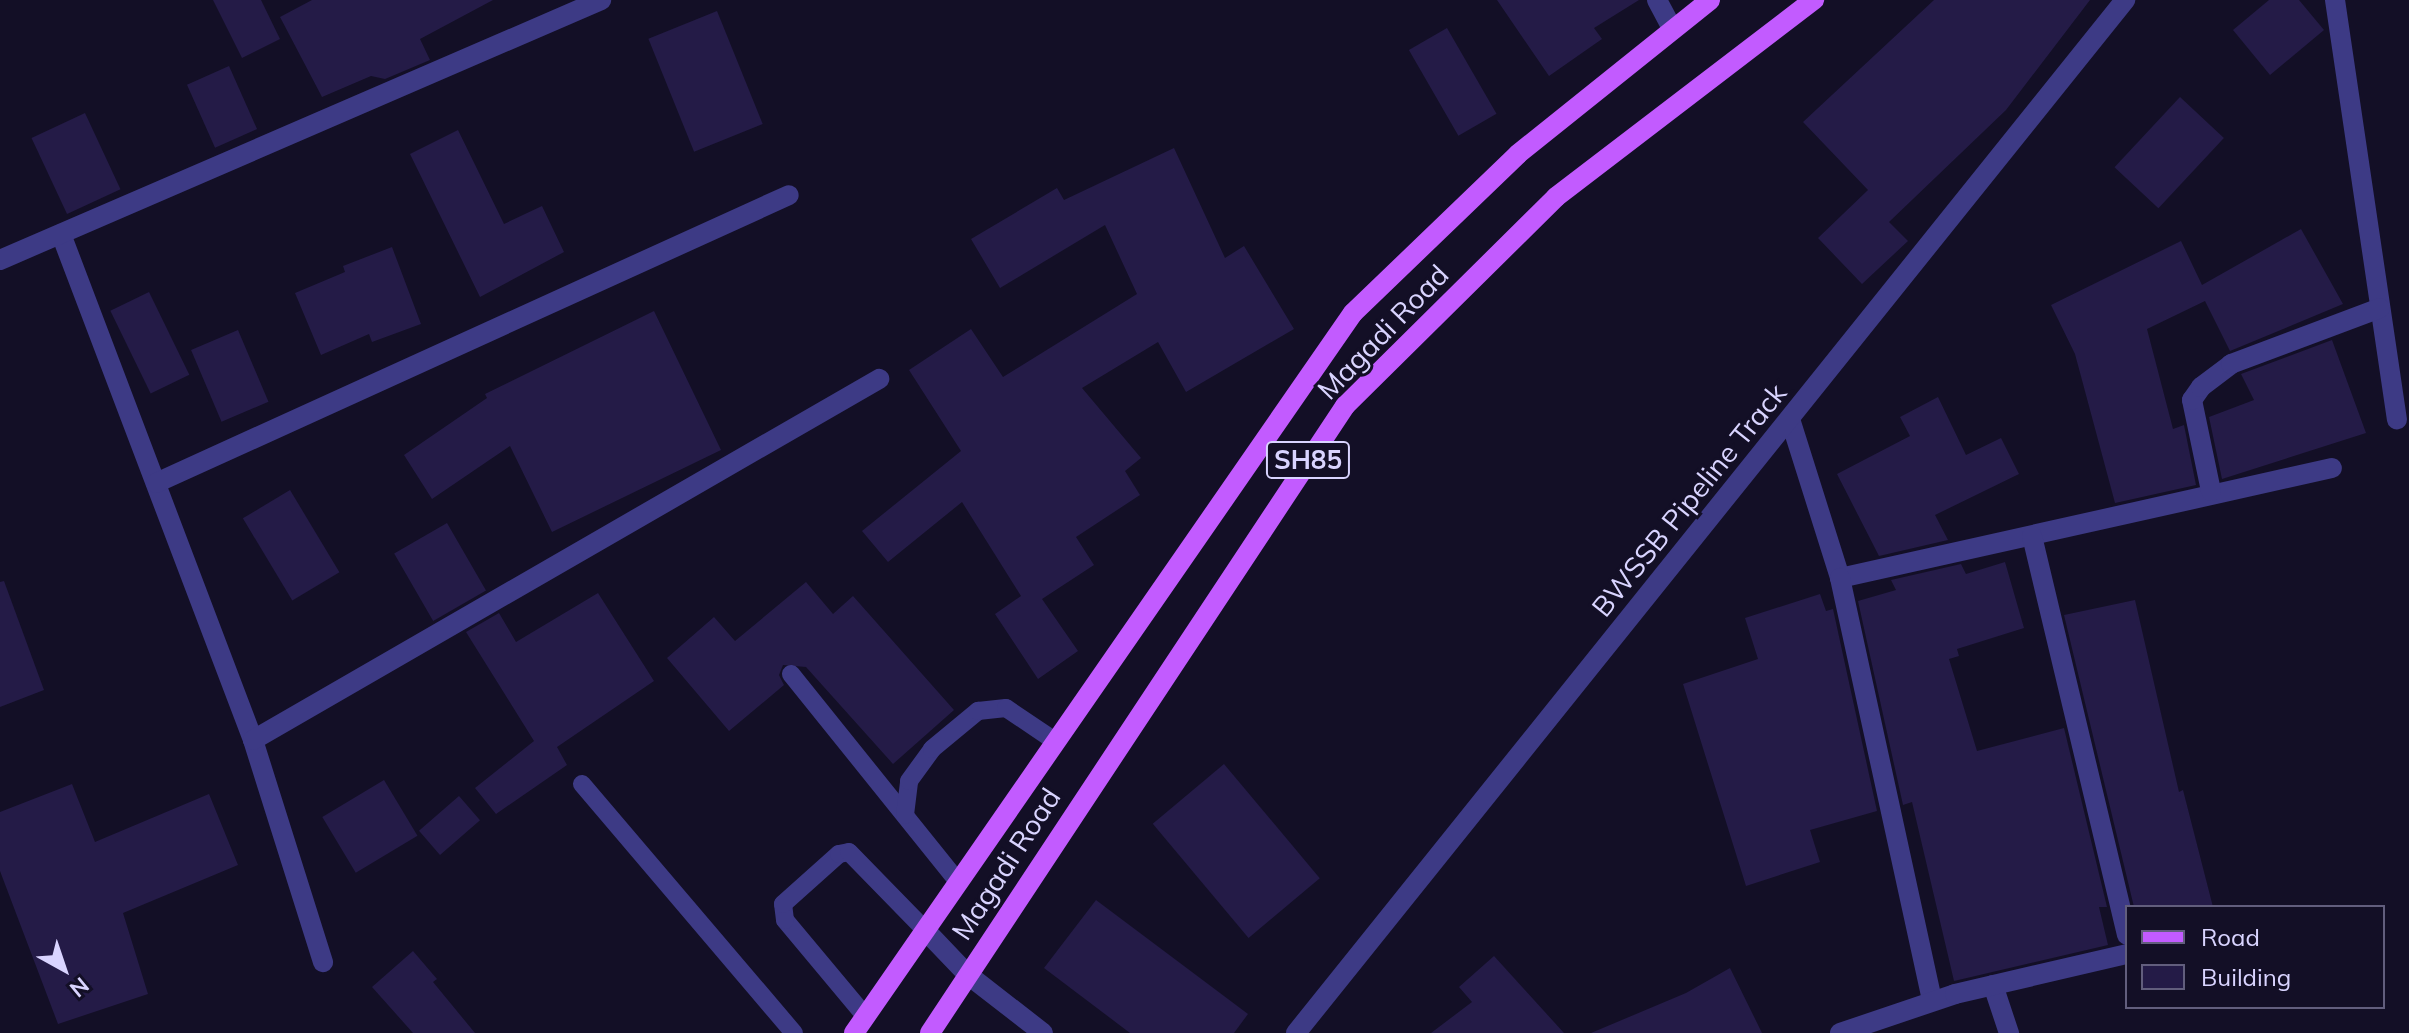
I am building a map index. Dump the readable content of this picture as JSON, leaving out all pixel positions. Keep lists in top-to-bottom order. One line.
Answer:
{"streets":{"main road":["Magadi Road","SH85"],"street":["BWSSB Pipeline Track"]},"legend":["Road","Building"],"north":"bottom right"}
